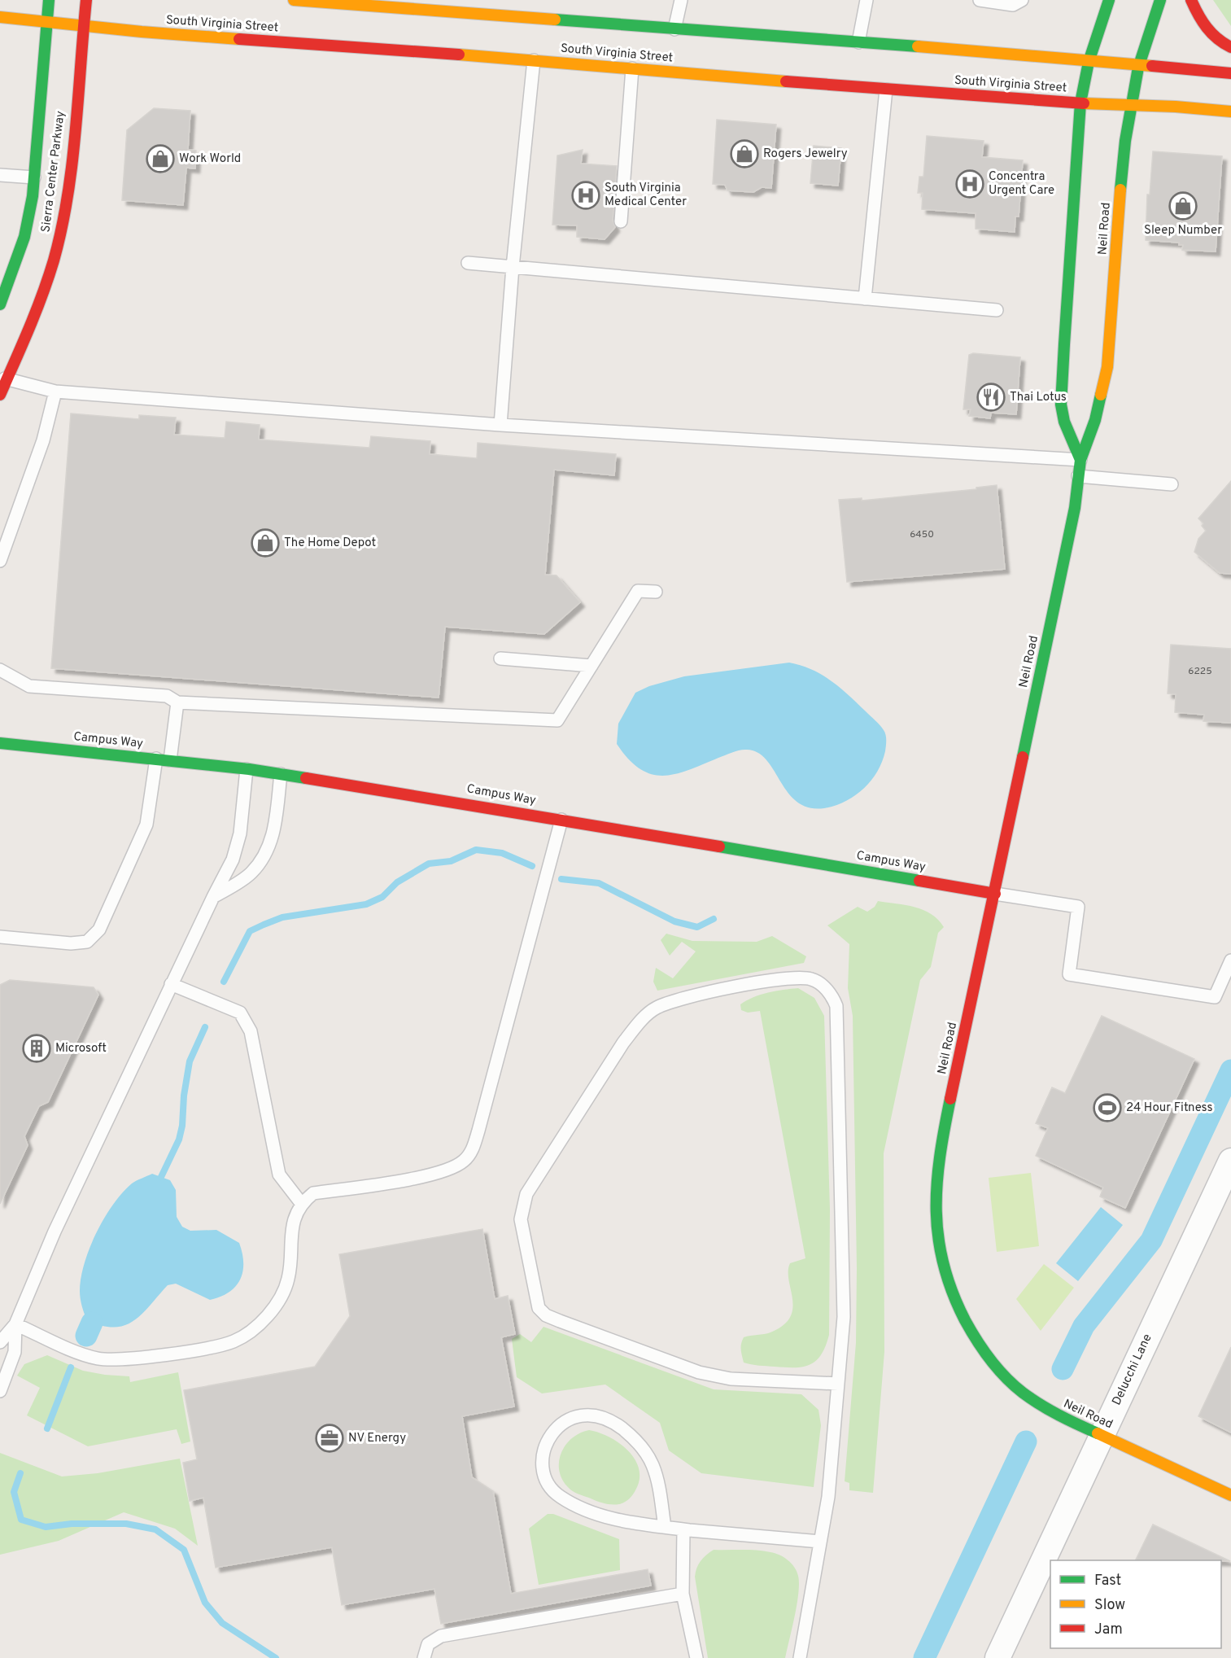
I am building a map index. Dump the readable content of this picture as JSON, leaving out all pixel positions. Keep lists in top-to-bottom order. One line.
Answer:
{"streets":{"street":["South Virginia Street","Sierra Center Parkway","Neil Road","Campus Way","Delucchi Lane"]},"crossings":[["South Virginia Street","Sierra Center Parkway"],["South Virginia Street","Neil Road"],["Neil Road","Campus Way"],["Neil Road","Delucchi Lane"]],"places":{"shop":["Rogers Jewelry","Work World","Sleep Number","The Home Depot"],"hospital":["Concentra Urgent Care","South Virginia Medical Center"],"restaurant":["Thai Lotus"],"building":["Microsoft"],"sports":["24 Hour Fitness"],"office":["NV Energy"]},"house_numbers":["6450","6225"],"legend":["Fast","Slow","Jam"]}
